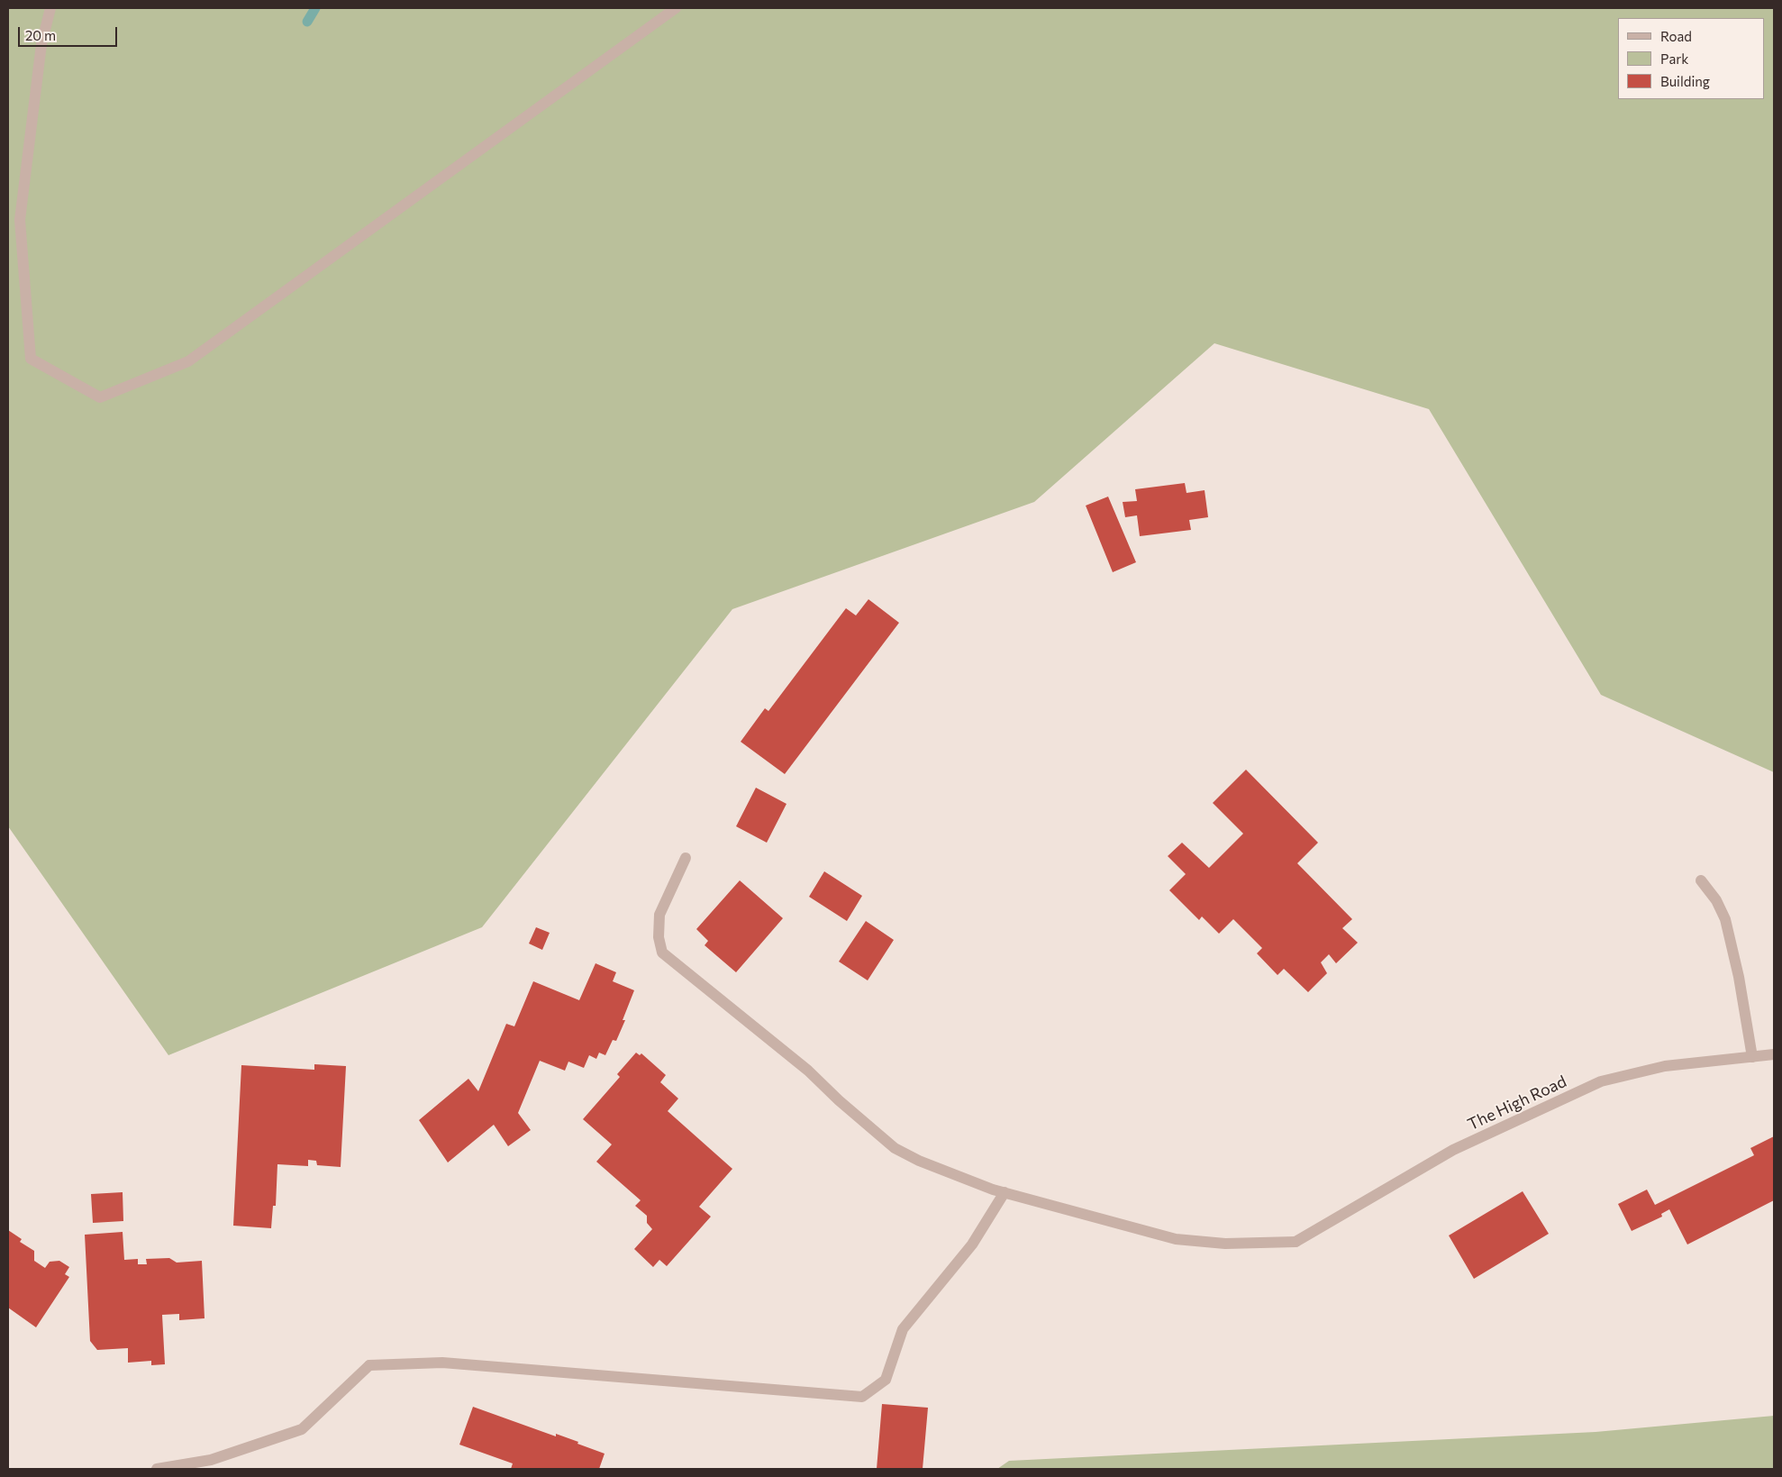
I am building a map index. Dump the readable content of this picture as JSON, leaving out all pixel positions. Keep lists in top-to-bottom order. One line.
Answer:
{"streets":{"street":["The High Road"]},"legend":["Road","Park","Building"],"scale_bar":"20 m"}
